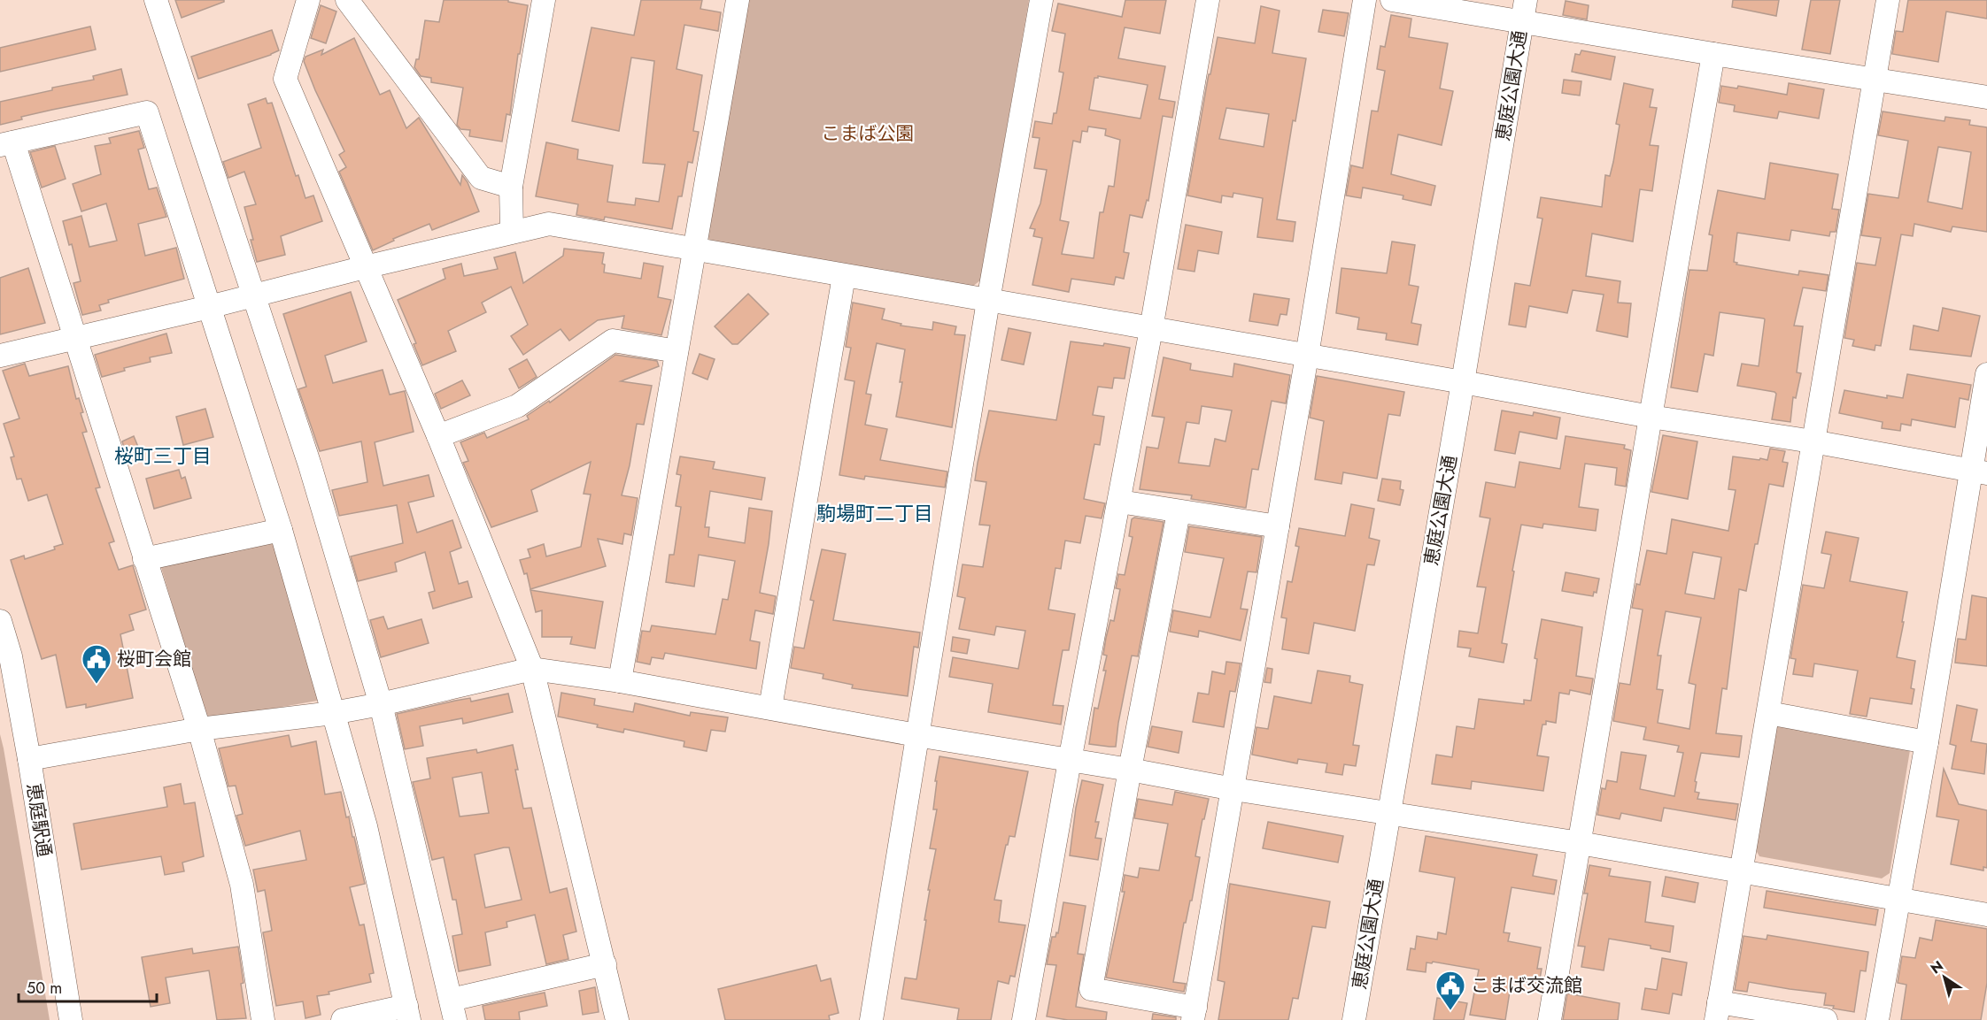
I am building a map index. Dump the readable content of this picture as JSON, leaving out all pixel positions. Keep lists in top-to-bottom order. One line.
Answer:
{"streets":{"street":["恵庭公園大通","恵庭駅通"]},"districts":["桜町三丁目","駒場町二丁目"],"parks":["こまば公園"],"places":{"public building":["桜町会館","こまば交流館"]},"scale_bar":"50 m","north":"top left"}
